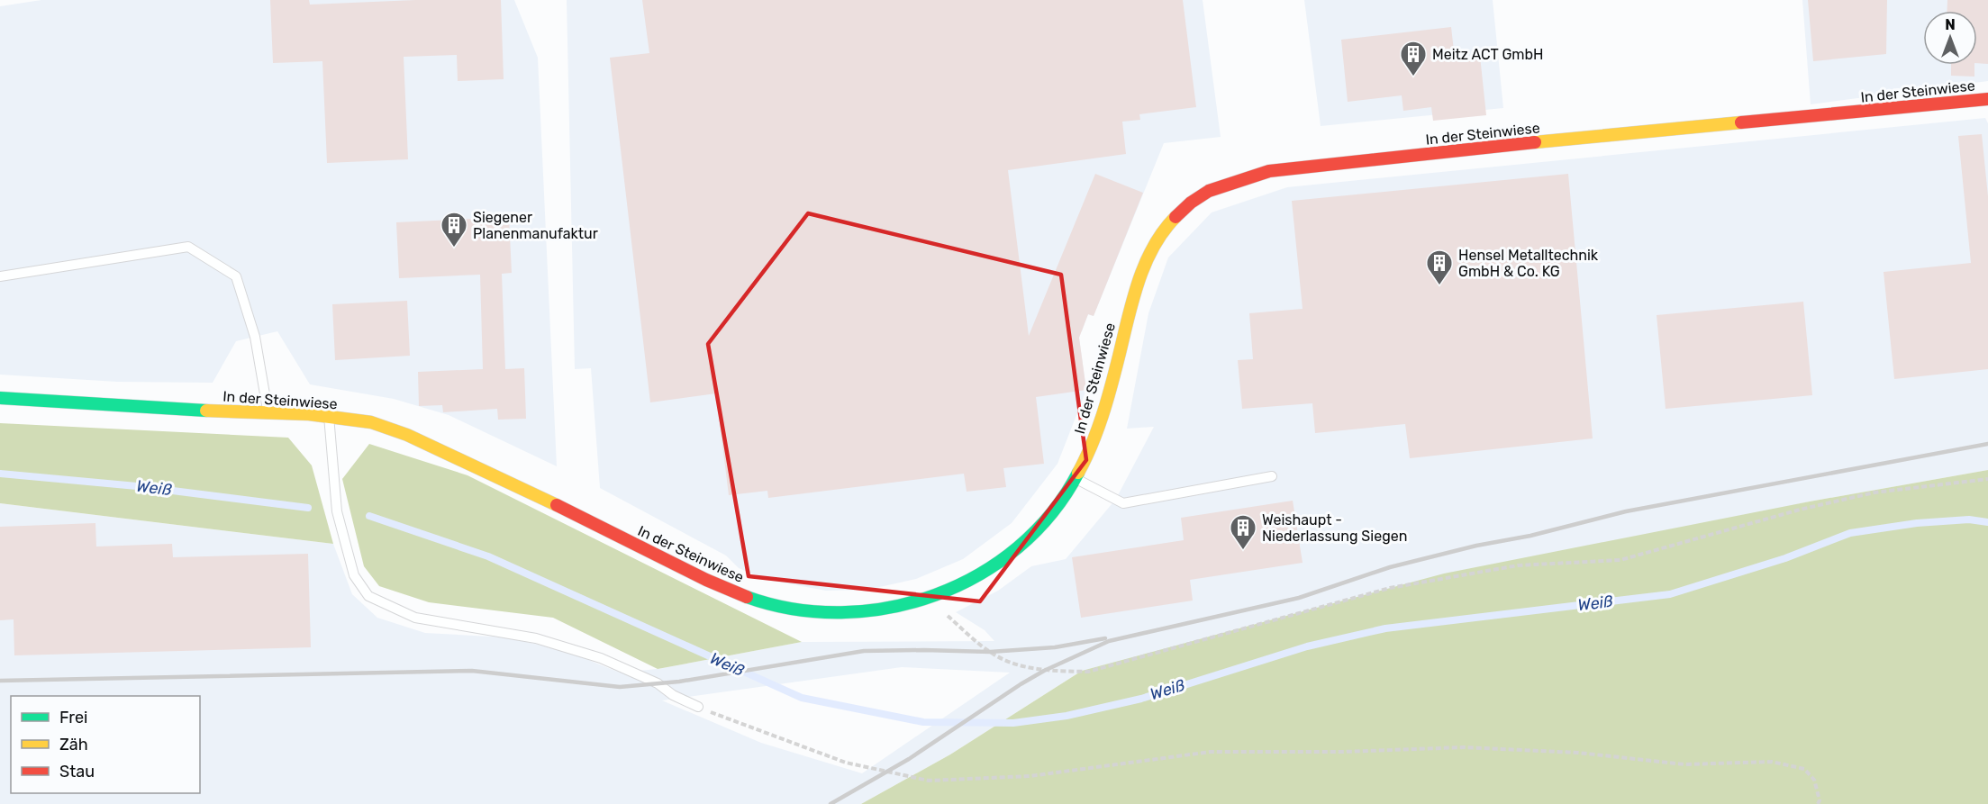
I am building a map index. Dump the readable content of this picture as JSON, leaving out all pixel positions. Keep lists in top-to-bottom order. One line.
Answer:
{"streets":{"street":["In der Steinwiese"]},"water":["Weiß"],"places":{"building":["Meitz ACT GmbH","Siegener Planenmanufaktur","Hensel Metalltechnik GmbH & Co. KG","Weishaupt - Niederlassung Siegen"]},"legend":["Frei","Zäh","Stau"],"north":"top"}
